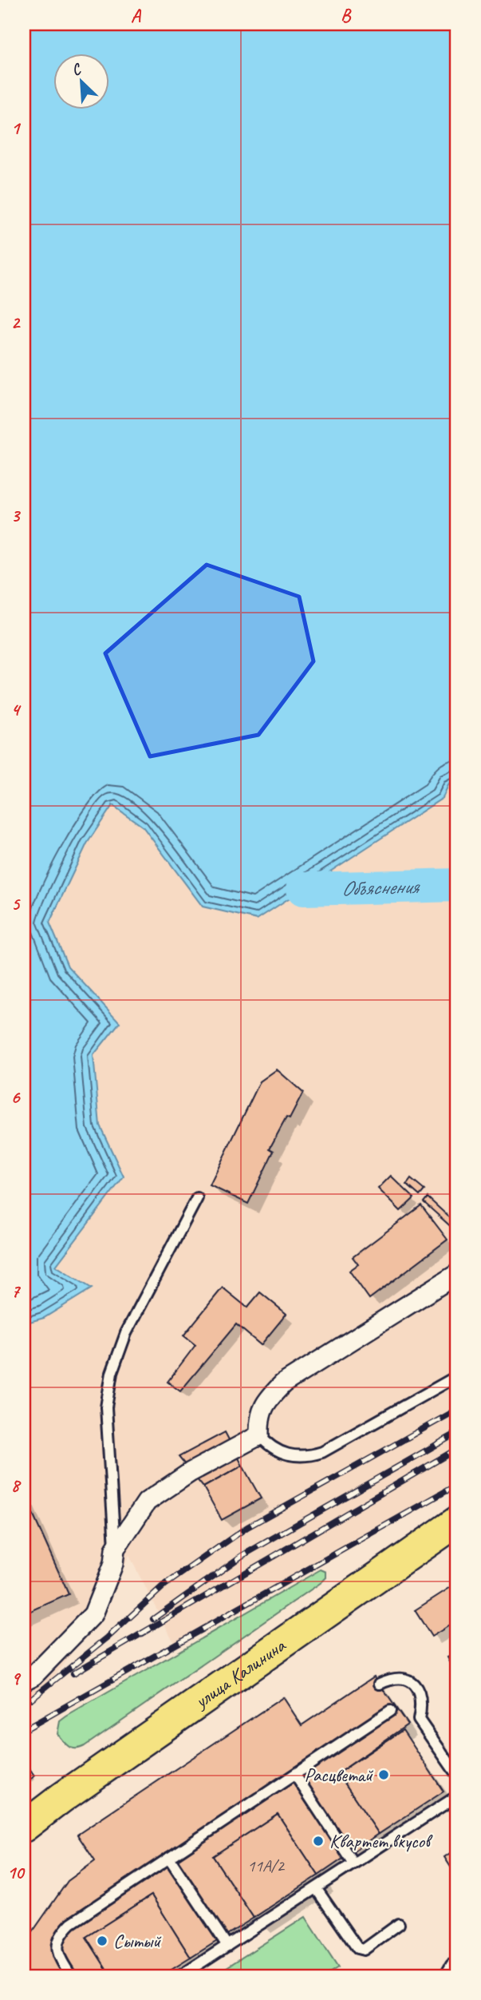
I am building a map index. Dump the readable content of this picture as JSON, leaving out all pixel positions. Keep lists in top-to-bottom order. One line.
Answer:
{"streets":{"main road":["улица Калинина"]},"water":["Объяснения"],"places":["Расцветай","Квартет вкусов","Сытый"],"house_numbers":["11А/2"],"north":"top left","grid":{"columns":["A","B"],"rows":["1","2","3","4","5","6","7","8","9","10"]}}
